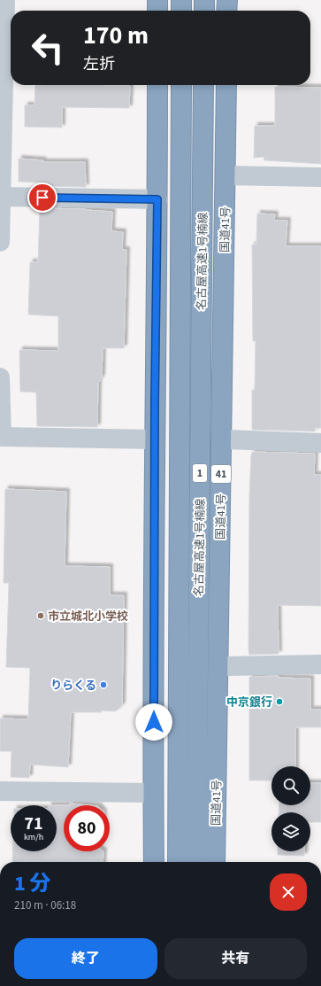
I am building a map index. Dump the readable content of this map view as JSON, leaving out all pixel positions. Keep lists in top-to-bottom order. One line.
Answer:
{"streets":{"highway":["国道41号","名古屋高速1号楠線","1","41"]},"places":["市立城北小学校","りらくる","中京銀行"],"page":{"turn":["170 m","左折"],"speed":"71 km/h","limit":"80","heading":["1 分","210 m · 06:18"],"buttons":["終了","共有"]}}
